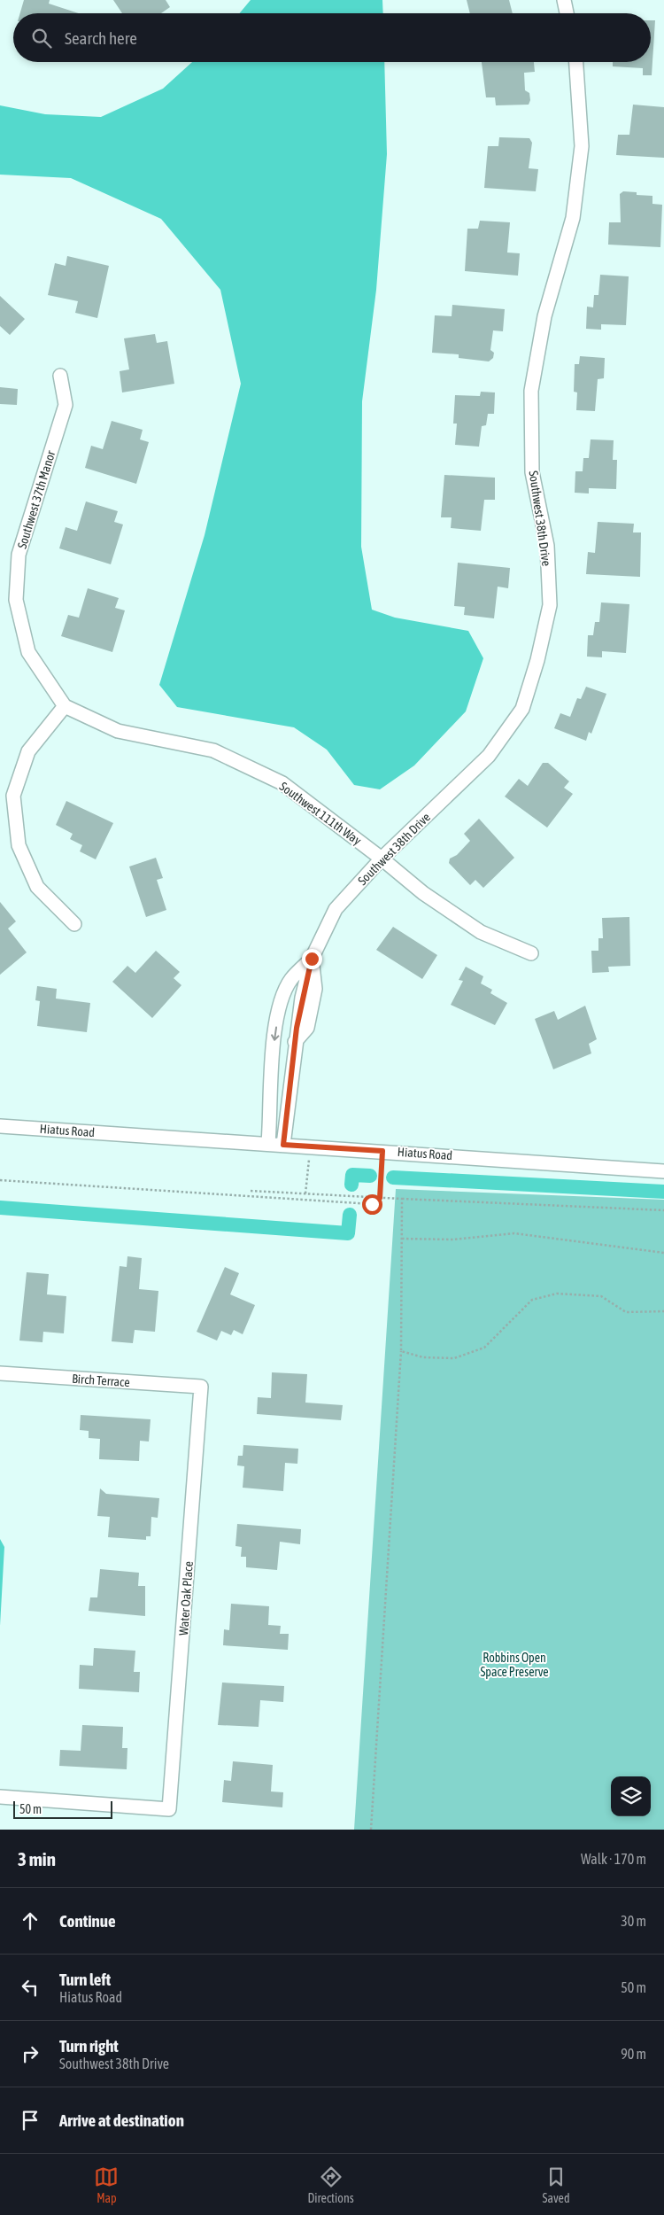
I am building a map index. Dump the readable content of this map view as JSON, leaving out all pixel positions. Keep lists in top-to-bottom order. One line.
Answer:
{"streets":{"street":["Southwest 37th Manor","Southwest 38th Drive","Southwest 111th Way","Hiatus Road","Birch Terrace","Water Oak Place"]},"crossings":[["Southwest 37th Manor","Southwest 111th Way"],["Southwest 38th Drive","Southwest 111th Way"],["Southwest 38th Drive","Hiatus Road"],["Birch Terrace","Water Oak Place"]],"parks":["Robbins Open Space Preserve"],"scale_bar":"50 m","page":{"search":"Search here","scale":"50 m","heading":["3 min","Walk · 170 m"],"list":[["Continue","30 m"],["Turn left","Hiatus Road","50 m"],["Turn right","Southwest 38th Drive","90 m"],"Arrive at destination"],"nav":["Map","Directions","Saved"]}}
